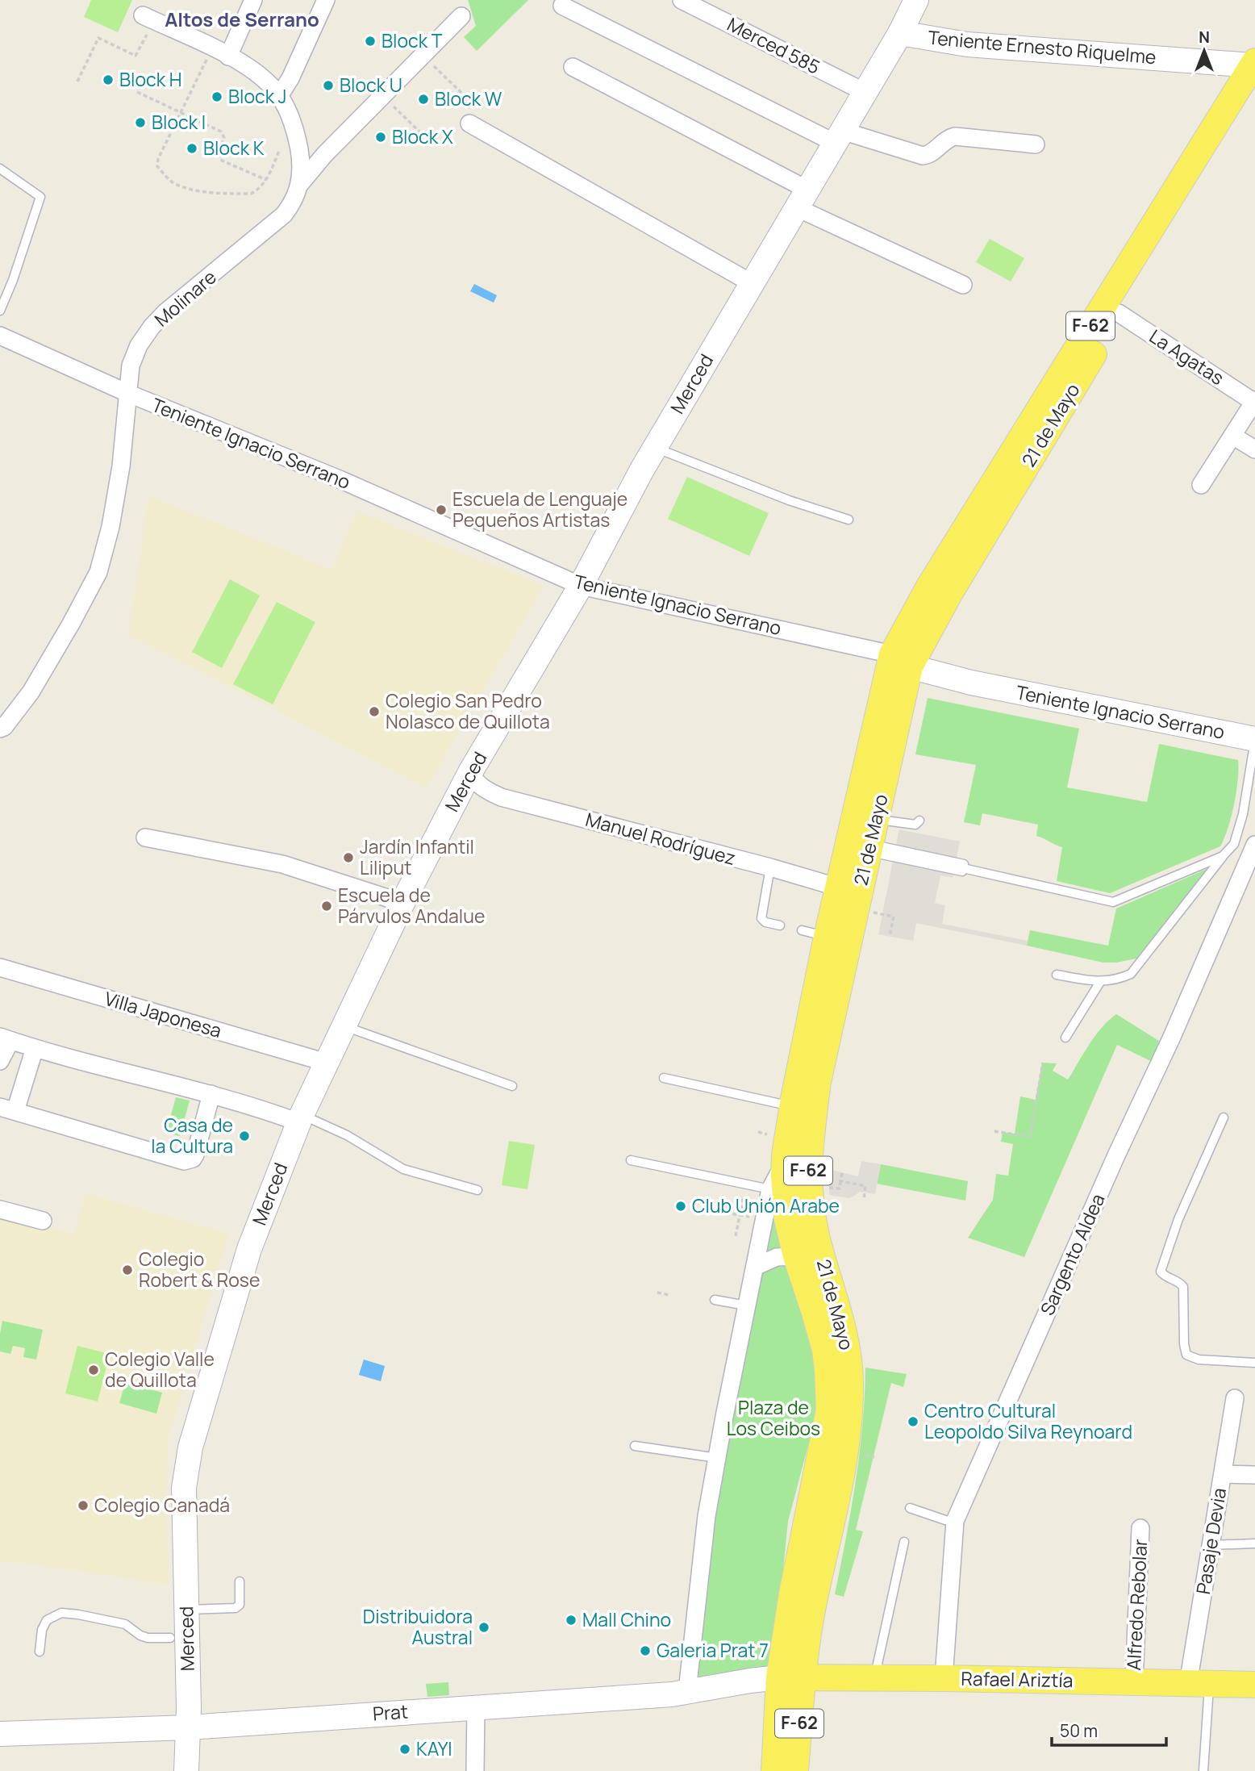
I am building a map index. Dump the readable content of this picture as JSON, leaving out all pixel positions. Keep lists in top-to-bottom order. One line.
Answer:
{"streets":{"main road":["Teniente Ernesto Riquelme","F-62","Merced","21 de Mayo","Teniente Ignacio Serrano","Rafael Ariztía","Prat"],"street":["Merced 585","Molinare","La Agatas","Manuel Rodríguez","Villa Japonesa","Sargento Aldea","Pasaje Devia","Alfredo Rebolar"]},"crossings":[["Merced 585","Merced"],["Teniente Ernesto Riquelme","Merced"],["Teniente Ernesto Riquelme","21 de Mayo"],["Molinare","Teniente Ignacio Serrano"],["F-62","21 de Mayo"],["F-62","Rafael Ariztía"],["F-62","Prat"],["La Agatas","21 de Mayo"],["Merced","Teniente Ignacio Serrano"],["Merced","Manuel Rodríguez"],["Merced","Villa Japonesa"],["Merced","Prat"],["21 de Mayo","Teniente Ignacio Serrano"],["21 de Mayo","Manuel Rodríguez"],["21 de Mayo","Rafael Ariztía"],["21 de Mayo","Prat"],["Sargento Aldea","Rafael Ariztía"],["Pasaje Devia","Rafael Ariztía"],["Alfredo Rebolar","Rafael Ariztía"],["Rafael Ariztía","Prat"]],"districts":["Altos de Serrano"],"parks":["Plaza de Los Ceibos"],"places":["Block T","Block H","Block U","Block J","Block W","Block I","Block X","Block K","Escuela de Lenguaje Pequeños Artistas","Colegio San Pedro Nolasco de Quillota","Jardín Infantil Liliput","Escuela de Párvulos Andalue","Casa de la Cultura","Club Unión Arabe","Colegio Robert & Rose","Colegio Valle de Quillota","Centro Cultural Leopoldo Silva Reynoard","Colegio Canadá","Mall Chino","Distribuidora Austral","Galeria Prat 7","KAYI"],"scale_bar":"50 m","north":"top"}
